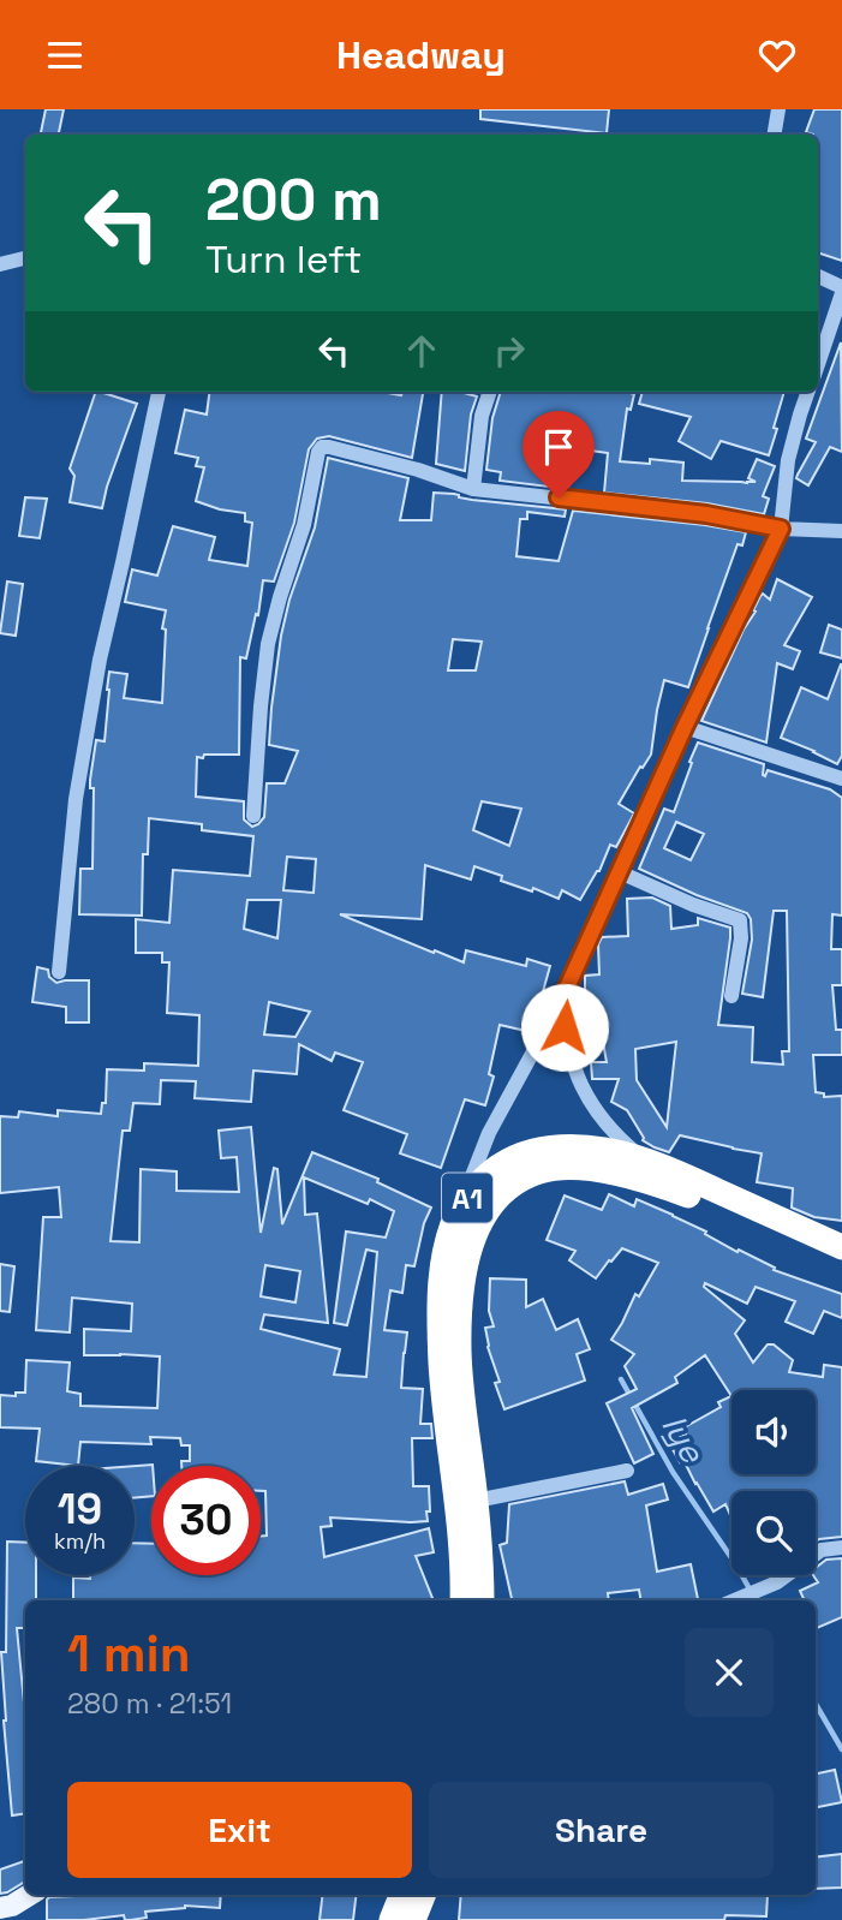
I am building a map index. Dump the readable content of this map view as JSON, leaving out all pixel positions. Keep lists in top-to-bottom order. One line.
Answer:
{"streets":{"highway":["A1"]},"water":["Iye"],"page":{"header":"Headway","turn":["200 m","Turn left"],"speed":"19 km/h","limit":"30","heading":["1 min","280 m · 21:51"],"buttons":["Exit","Share"]}}
